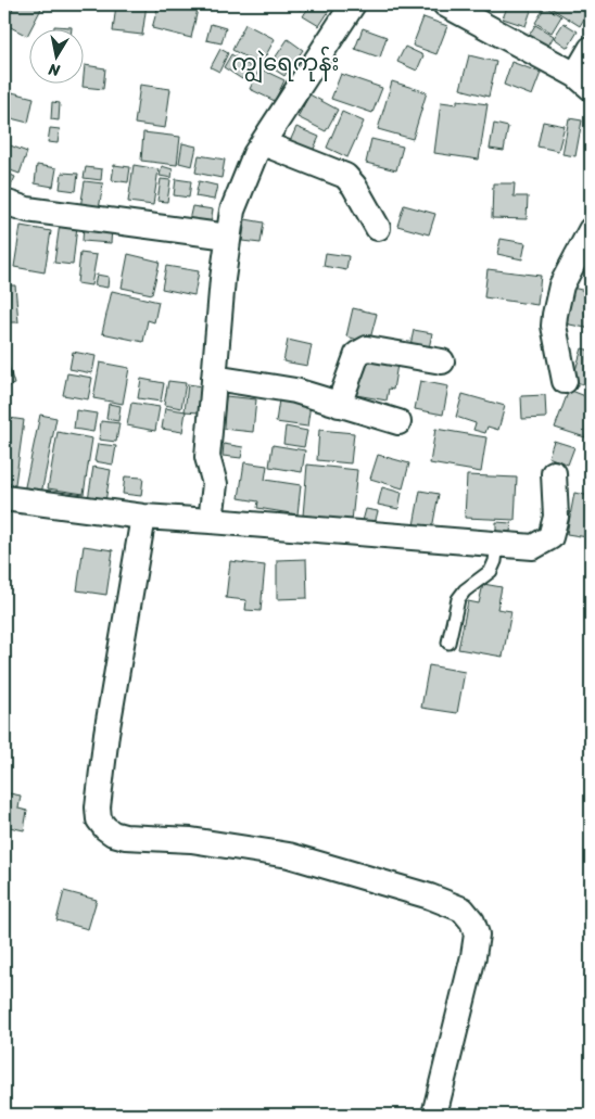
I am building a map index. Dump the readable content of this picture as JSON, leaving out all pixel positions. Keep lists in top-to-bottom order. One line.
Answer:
{"districts":["ကျွဲရေကုန်း"],"north":"bottom"}
